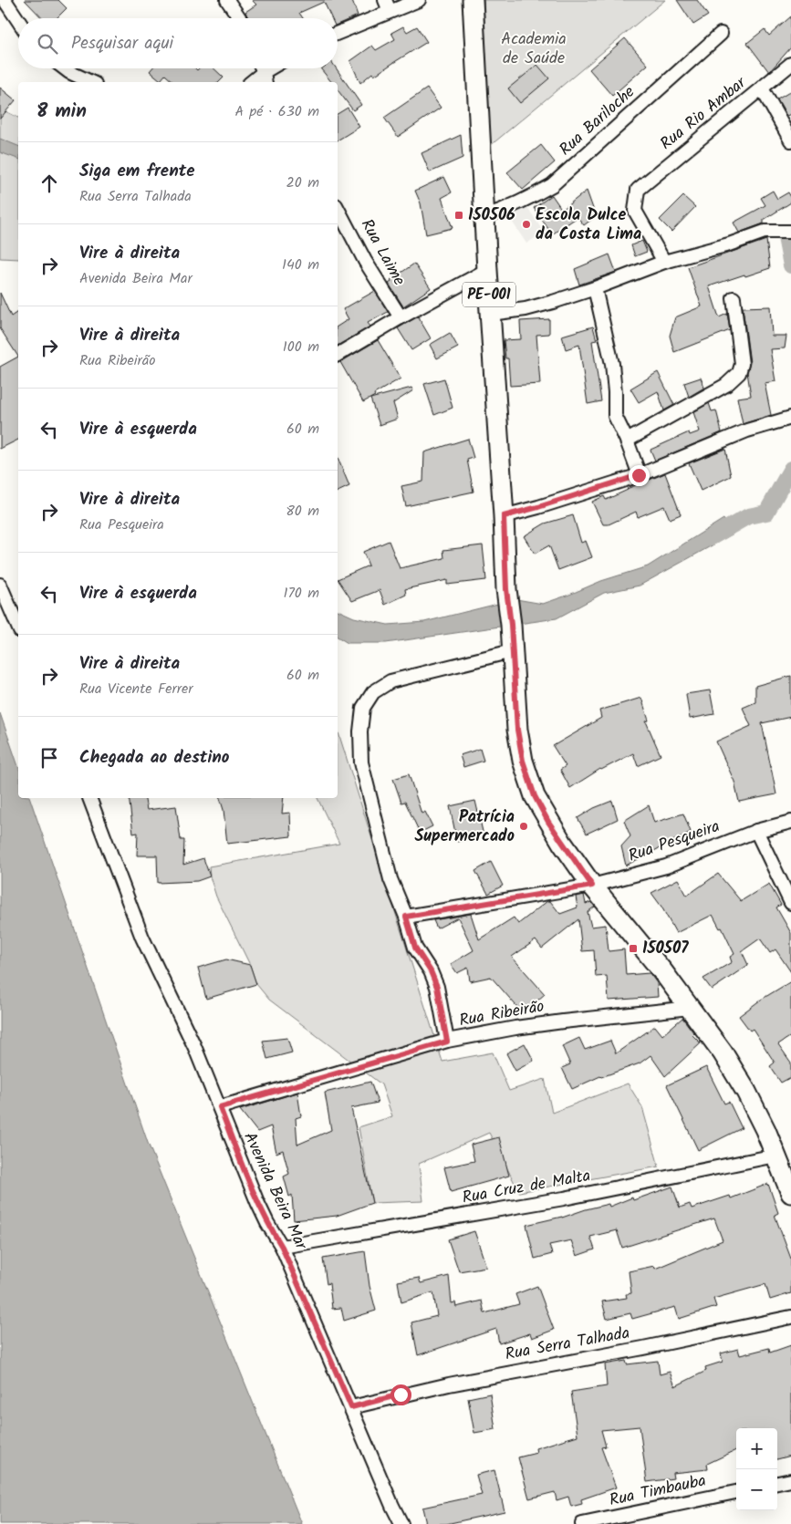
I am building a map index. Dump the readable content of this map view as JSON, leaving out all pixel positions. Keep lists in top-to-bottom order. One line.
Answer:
{"streets":{"main road":["PE-001"],"street":["Rua Rio Ambar","Rua Bariloche","Rua Laime","Rua Pesqueira","Rua Ribeirão","Rua Cruz de Malta","Avenida Beira Mar","Rua Serra Talhada","Rua Timbauba"]},"crossings":[["Rua Bariloche","PE-001"],["Rua Ribeirão","Avenida Beira Mar"],["Rua Cruz de Malta","Avenida Beira Mar"],["Avenida Beira Mar","Rua Serra Talhada"]],"parks":["Academia de Saúde"],"places":{"transit":["150506","150507"],"other":["Escola Dulce da Costa Lima","Patrícia Supermercado"]},"page":{"search":"Pesquisar aqui","heading":["8 min","A pé · 630 m"],"list":[["Siga em frente","Rua Serra Talhada","20 m"],["Vire à direita","Avenida Beira Mar","140 m"],["Vire à direita","Rua Ribeirão","100 m"],["Vire à esquerda","60 m"],["Vire à direita","Rua Pesqueira","80 m"],["Vire à esquerda","170 m"],["Vire à direita","Rua Vicente Ferrer","60 m"],"Chegada ao destino"],"map_buttons":["+","−"]}}
